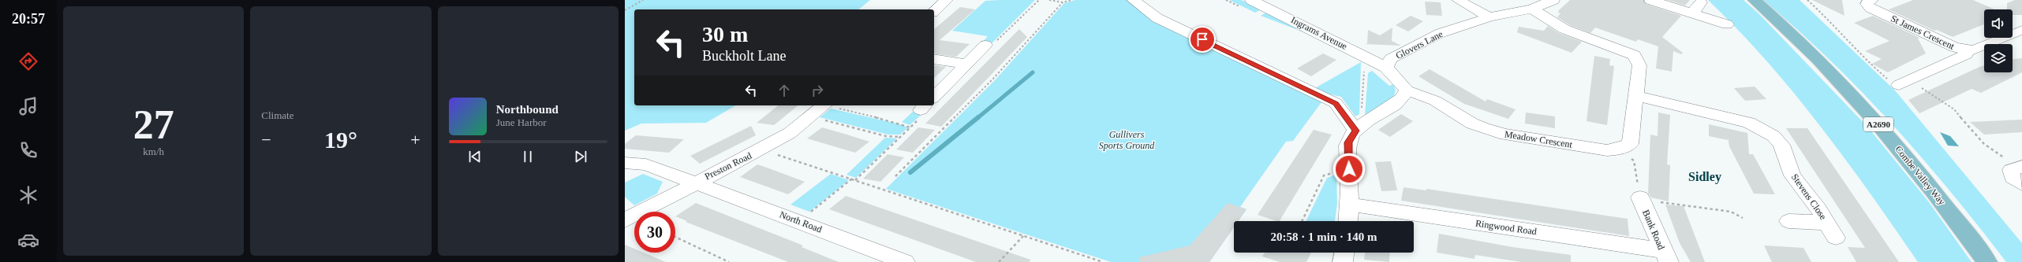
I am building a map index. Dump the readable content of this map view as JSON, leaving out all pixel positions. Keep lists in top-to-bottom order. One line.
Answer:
{"streets":{"main road":["A2690","Combe Valley Way"],"street":["St James Crescent","Ingrams Avenue","Glovers Lane","Meadow Crescent","Preston Road","Stevens Close","North Road","Ringwood Road","Bank Road"]},"crossings":[["Ingrams Avenue","Glovers Lane"],["Glovers Lane","Meadow Crescent"],["Preston Road","North Road"],["Ringwood Road","Bank Road"]],"districts":["Sidley"],"parks":["Gullivers Sports Ground"],"page":{"tabs":"20:57","tile":[["27","km/h"],"Climate"],"turn":["30 m","Buckholt Lane"],"song":["Northbound","June Harbor"],"heat":["−","19°","+"],"limit":"30","trip":"20:58 · 1 min · 140 m"}}
